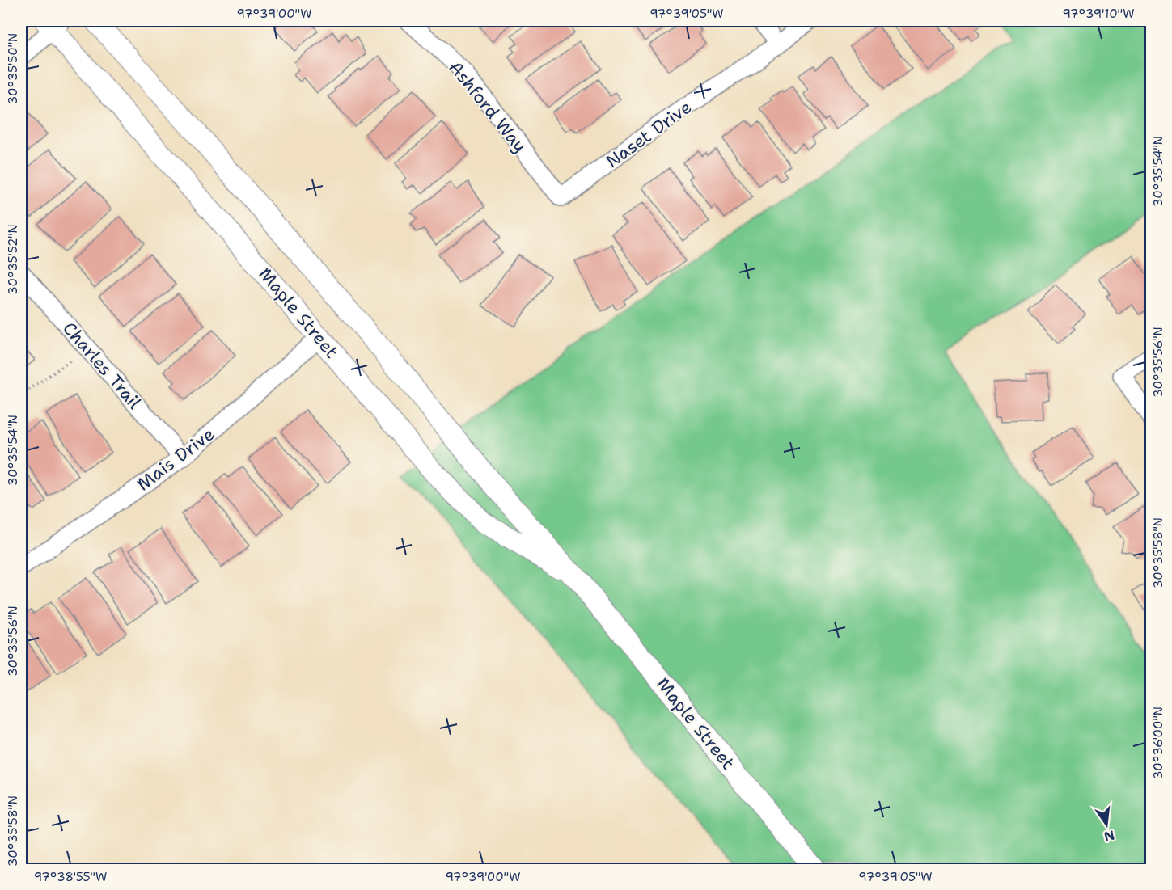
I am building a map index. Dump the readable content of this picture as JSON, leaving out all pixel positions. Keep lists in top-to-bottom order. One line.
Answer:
{"streets":{"street":["Ashford Way","Naset Drive","Maple Street","Charles Trail","Mais Drive"]},"crossings":[["Ashford Way","Naset Drive"],["Maple Street","Mais Drive"],["Charles Trail","Mais Drive"]],"north":"bottom","coordinates":["97°39'00\"W","97°39'05\"W","97°39'10\"W","30°35'50\"N","30°35'54\"N","30°35'52\"N","30°35'56\"N","30°35'58\"N","30°36'00\"N","97°38'55\"W"]}
